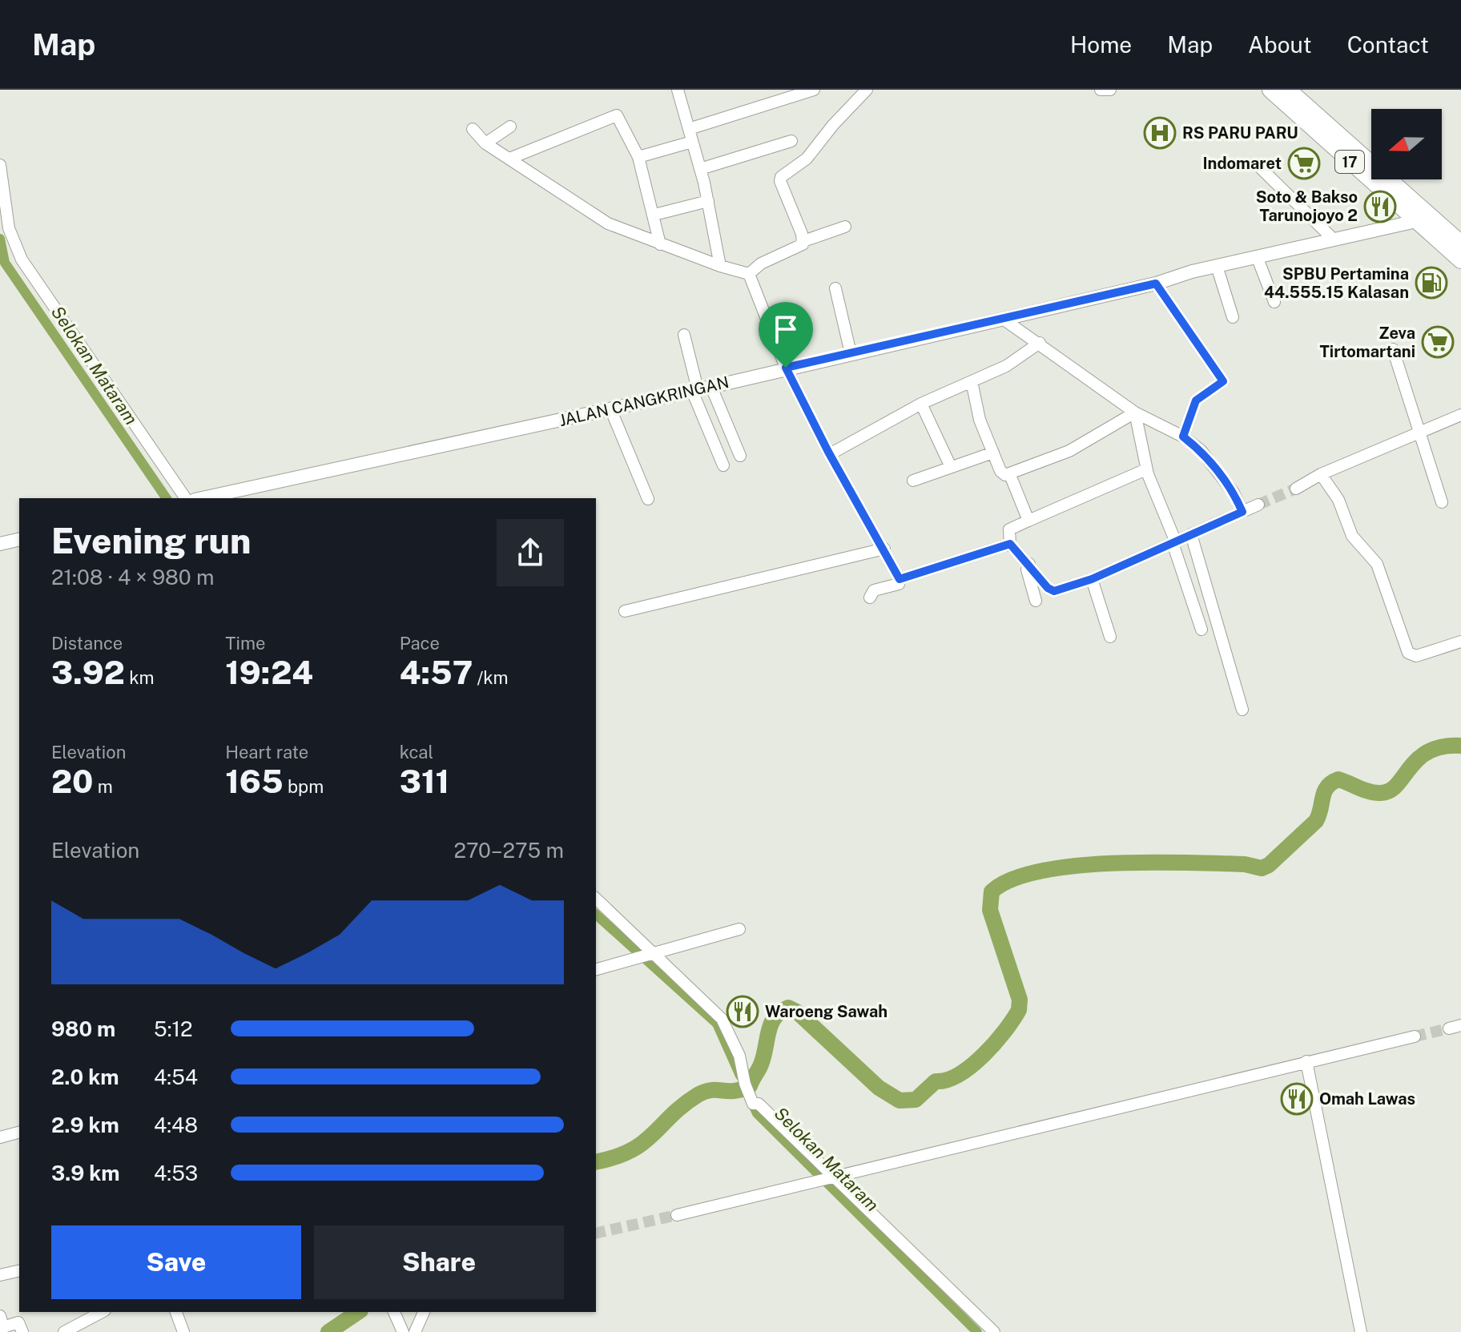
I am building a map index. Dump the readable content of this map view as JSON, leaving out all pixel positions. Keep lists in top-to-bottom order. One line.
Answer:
{"streets":{"highway":["17"],"main road":["JALAN CANGKRINGAN"]},"crossings":[["17","JALAN CANGKRINGAN"]],"water":["Selokan Mataram"],"places":{"hospital":["RS PARU PARU"],"supermarket":["Indomaret","Zeva Tirtomartani"],"restaurant":["Soto & Bakso Tarunojoyo 2","Waroeng Sawah","Omah Lawas"],"fuel station":["SPBU Pertamina 44.555.15 Kalasan"]},"north":"left","page":{"header":"Map","nav":["Home","Map","About","Contact"],"heading":["Evening run","21:08 · 4 × 980 m"],"stats":[["Distance","3.92 km"],["Time","19:24"],["Pace","4:57 /km"],["Elevation","20 m"],["Heart rate","165 bpm"],["kcal","311"]],"chart":["Elevation","270–275 m"],"list":[{"name":"980 m","note":"5:12"},{"name":"2.0 km","note":"4:54"},{"name":"2.9 km","note":"4:48"},{"name":"3.9 km","note":"4:53"}],"buttons":["Save","Share"]}}
